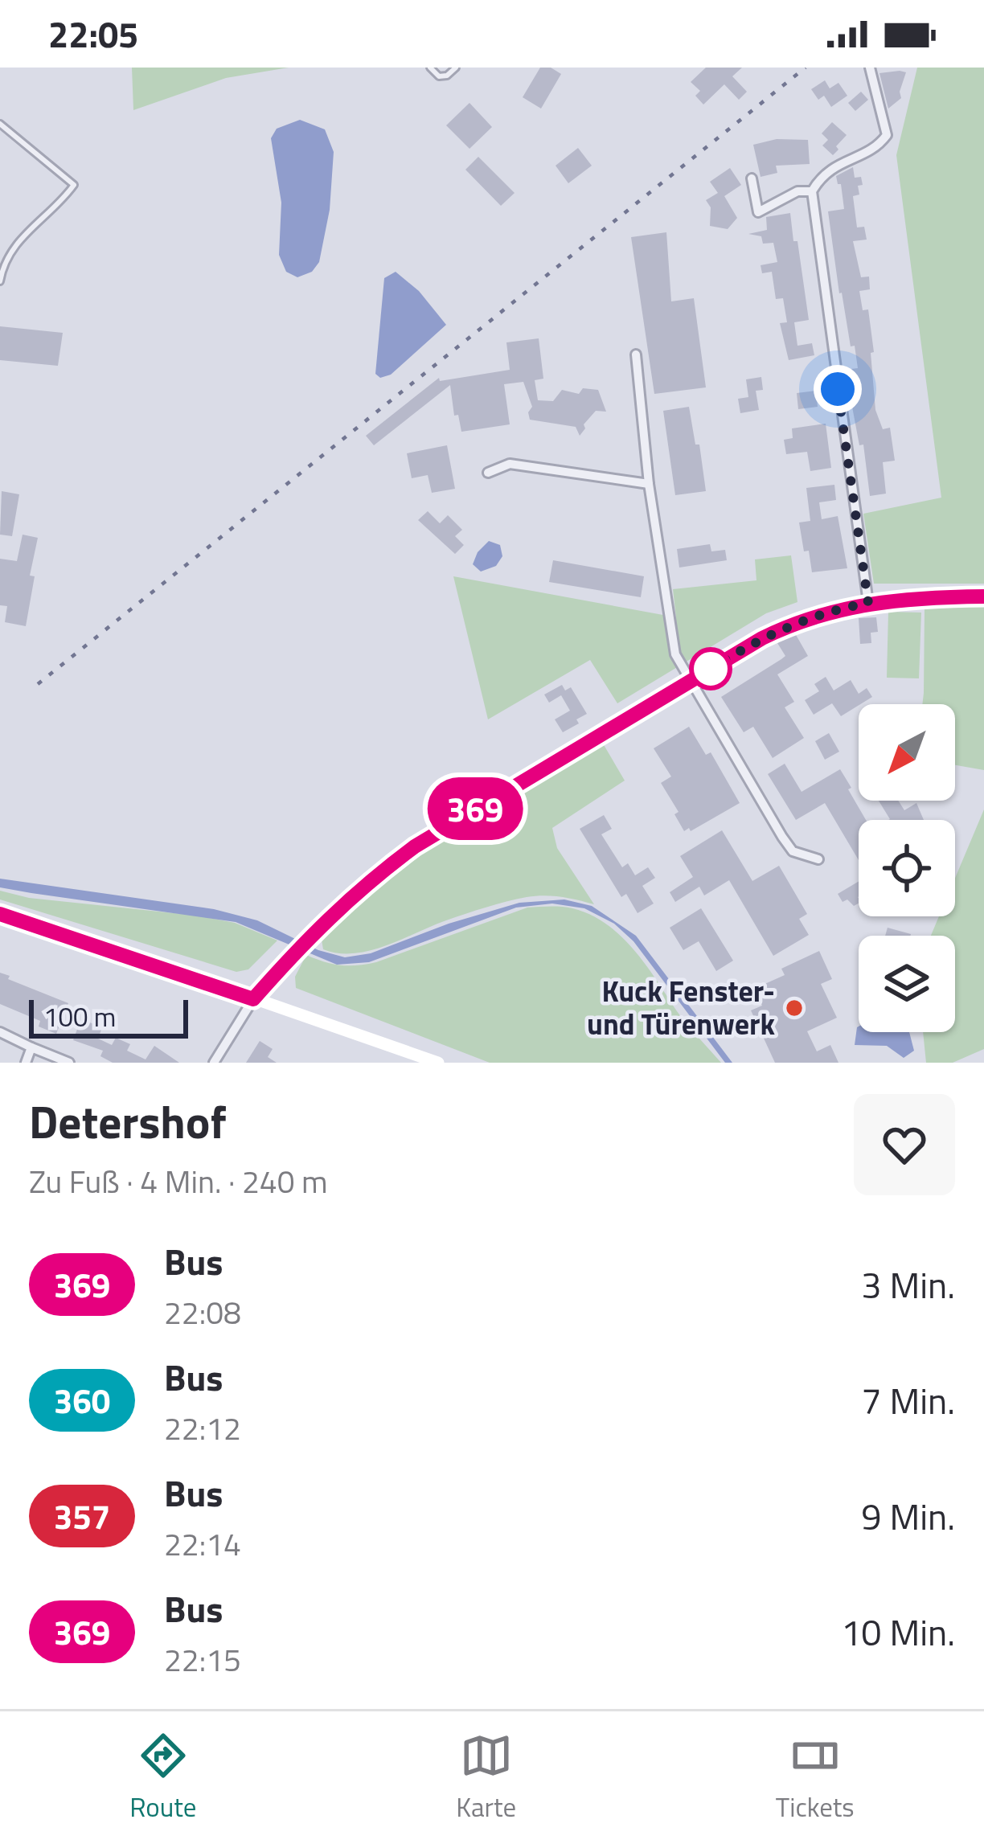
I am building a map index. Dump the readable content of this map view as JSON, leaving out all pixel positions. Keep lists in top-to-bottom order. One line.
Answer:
{"places":["Kuck Fenster- und Türenwerk"],"lines":["bus line 369"],"scale_bar":"100 m","north":"bottom left","page":{"status":"22:05","on_map":"369","scale":"100 m","heading":["Detershof","Zu Fuß · 4 Min. · 240 m"],"list":[{"mark":"369","name":"Bus","note":"22:08","value":"3 Min."},{"mark":"360","name":"Bus","note":"22:12","value":"7 Min."},{"mark":"357","name":"Bus","note":"22:14","value":"9 Min."},{"mark":"369","name":"Bus","note":"22:15","value":"10 Min."}],"tabs":["Route","Karte","Tickets"]}}
